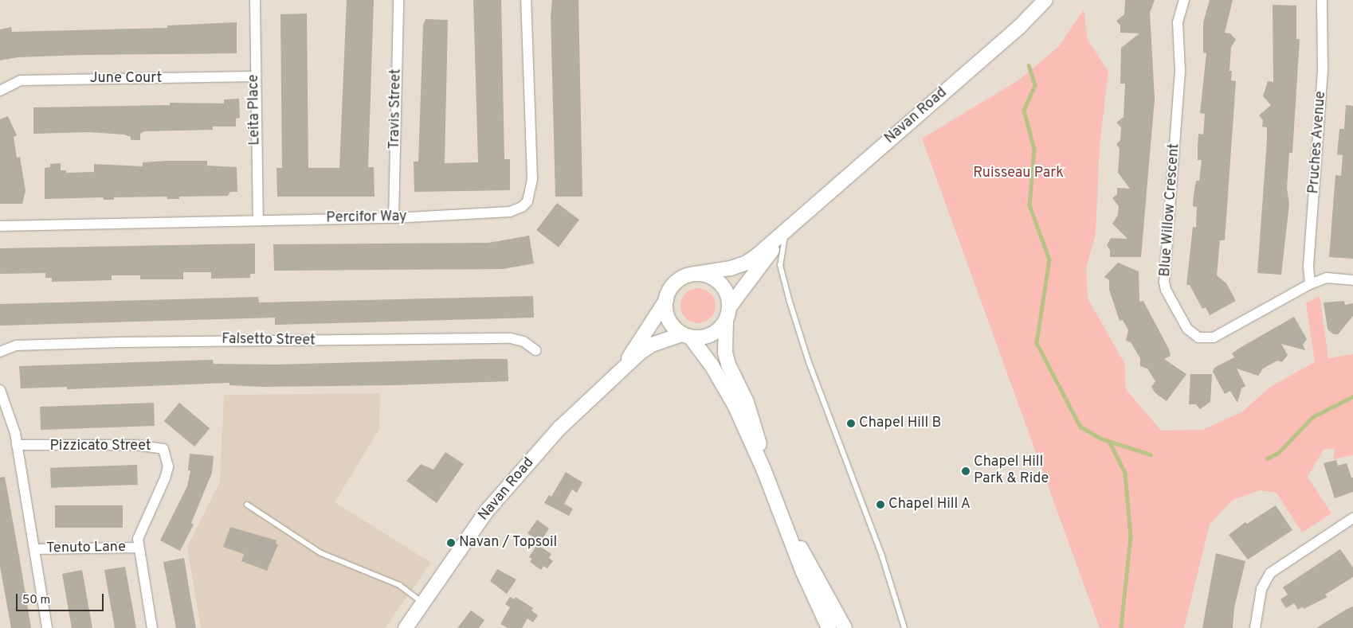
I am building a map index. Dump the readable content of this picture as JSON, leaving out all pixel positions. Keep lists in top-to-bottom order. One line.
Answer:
{"streets":{"main road":["Navan Road"],"street":["June Court","Travis Street","Leita Place","Pruches Avenue","Blue Willow Crescent","Percifor Way","Falsetto Street","Pizzicato Street","Tenuto Lane"]},"crossings":[["June Court","Leita Place"],["Travis Street","Percifor Way"],["Leita Place","Percifor Way"],["Pruches Avenue","Blue Willow Crescent"],["Pizzicato Street","Tenuto Lane"]],"parks":["Ruisseau Park"],"places":["Chapel Hill B","Chapel Hill Park & Ride","Chapel Hill A","Navan / Topsoil"],"scale_bar":"50 m"}
